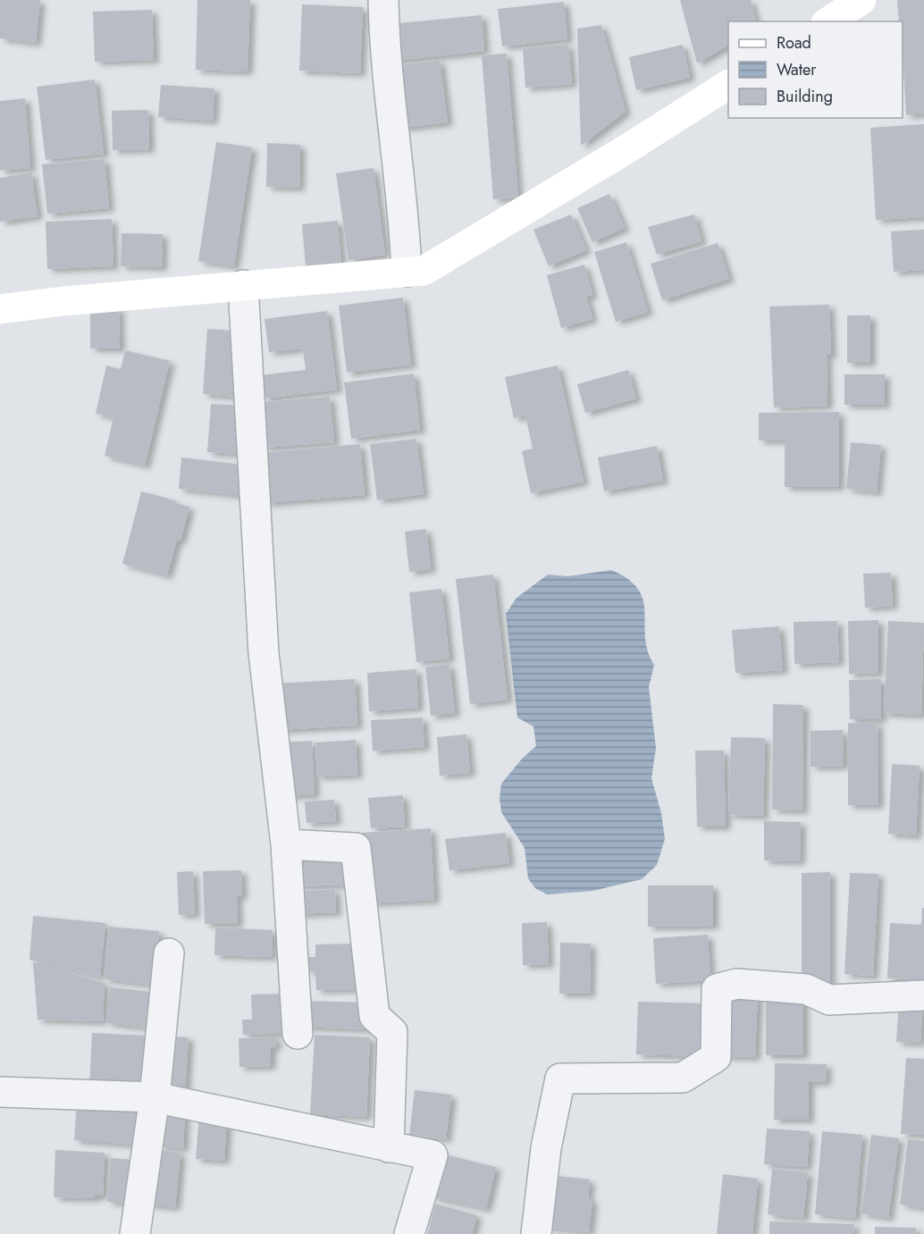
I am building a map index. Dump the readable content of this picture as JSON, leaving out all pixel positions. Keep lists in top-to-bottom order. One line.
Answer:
{"legend":["Road","Water","Building"]}
